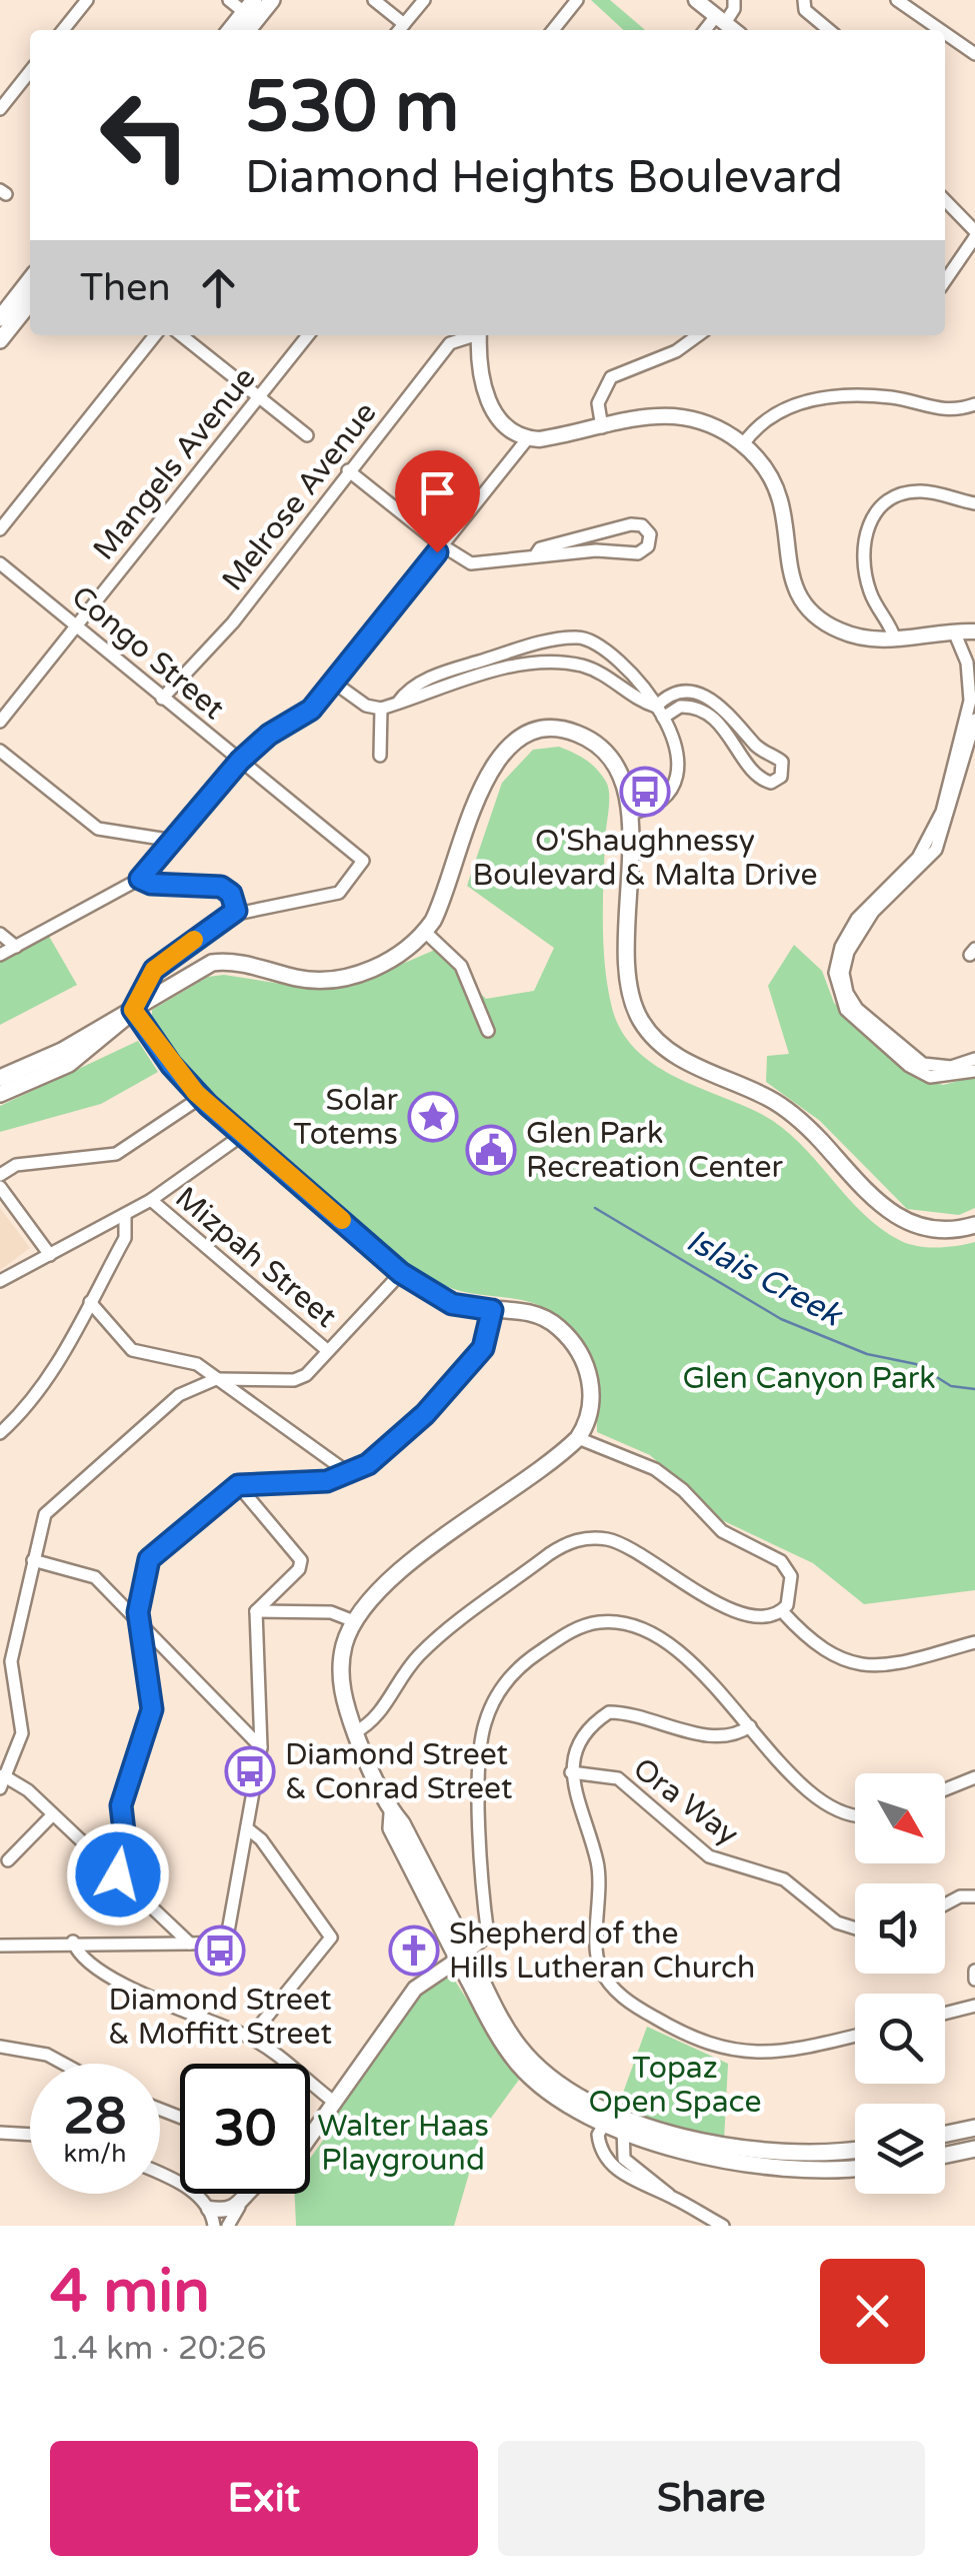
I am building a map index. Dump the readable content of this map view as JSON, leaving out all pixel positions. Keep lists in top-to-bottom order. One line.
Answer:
{"streets":{"street":["Mangels Avenue","Melrose Avenue","Congo Street","Mizpah Street","Ora Way"]},"crossings":[["Mangels Avenue","Congo Street"],["Melrose Avenue","Congo Street"]],"water":["Islais Creek"],"parks":["Glen Canyon Park","Topaz Open Space","Walter Haas Playground"],"places":{"bus stop":["O'Shaughnessy Boulevard & Malta Drive","Diamond Street & Conrad Street","Diamond Street & Moffitt Street"],"place":["Solar Totems"],"public building":["Glen Park Recreation Center"],"church":["Shepherd of the Hills Lutheran Church"]},"north":"bottom right","page":{"turn":["530 m","Diamond Heights Boulevard"],"then":"Then","speed":"28 km/h","limit":"30","heading":["4 min","1.4 km · 20:26"],"buttons":["Exit","Share"]}}
